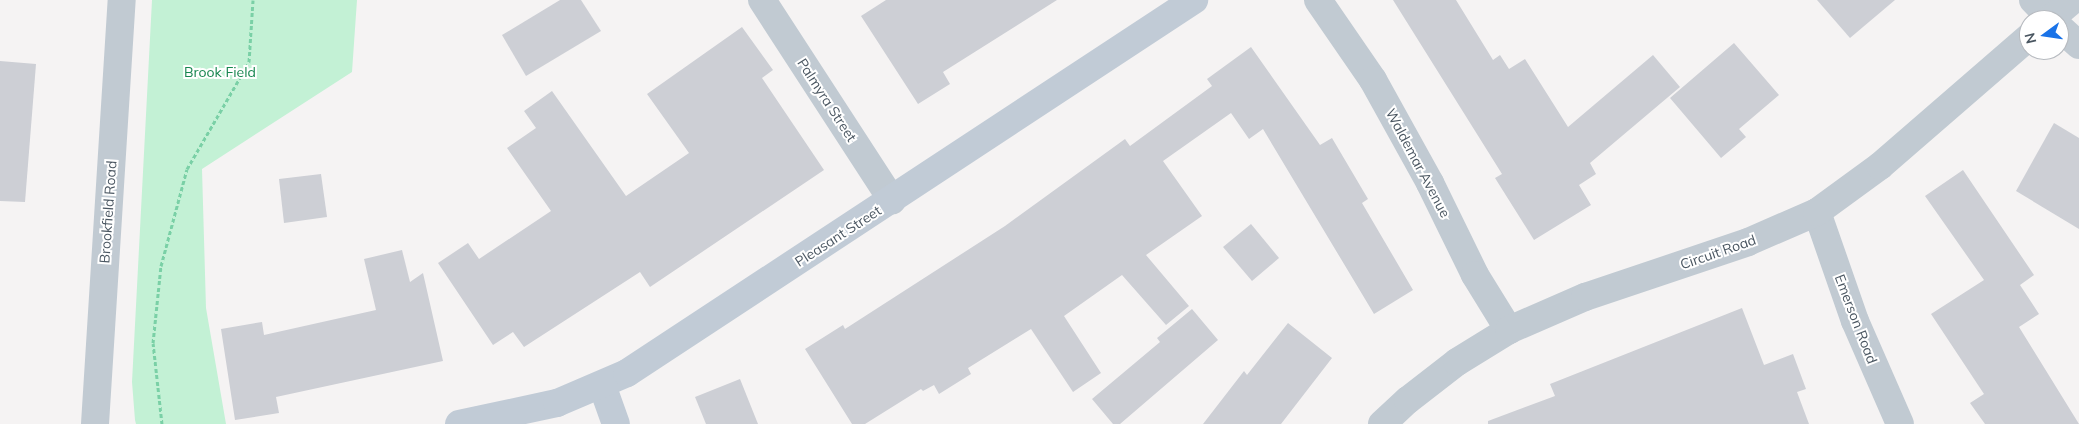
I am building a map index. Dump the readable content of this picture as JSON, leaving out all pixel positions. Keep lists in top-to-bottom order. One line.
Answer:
{"streets":{"main road":["Pleasant Street"],"street":["Palmyra Street","Waldemar Avenue","Brookfield Road","Circuit Road","Emerson Road"]},"crossings":[["Palmyra Street","Pleasant Street"],["Waldemar Avenue","Circuit Road"],["Circuit Road","Emerson Road"]],"parks":["Brook Field"],"north":"left"}
